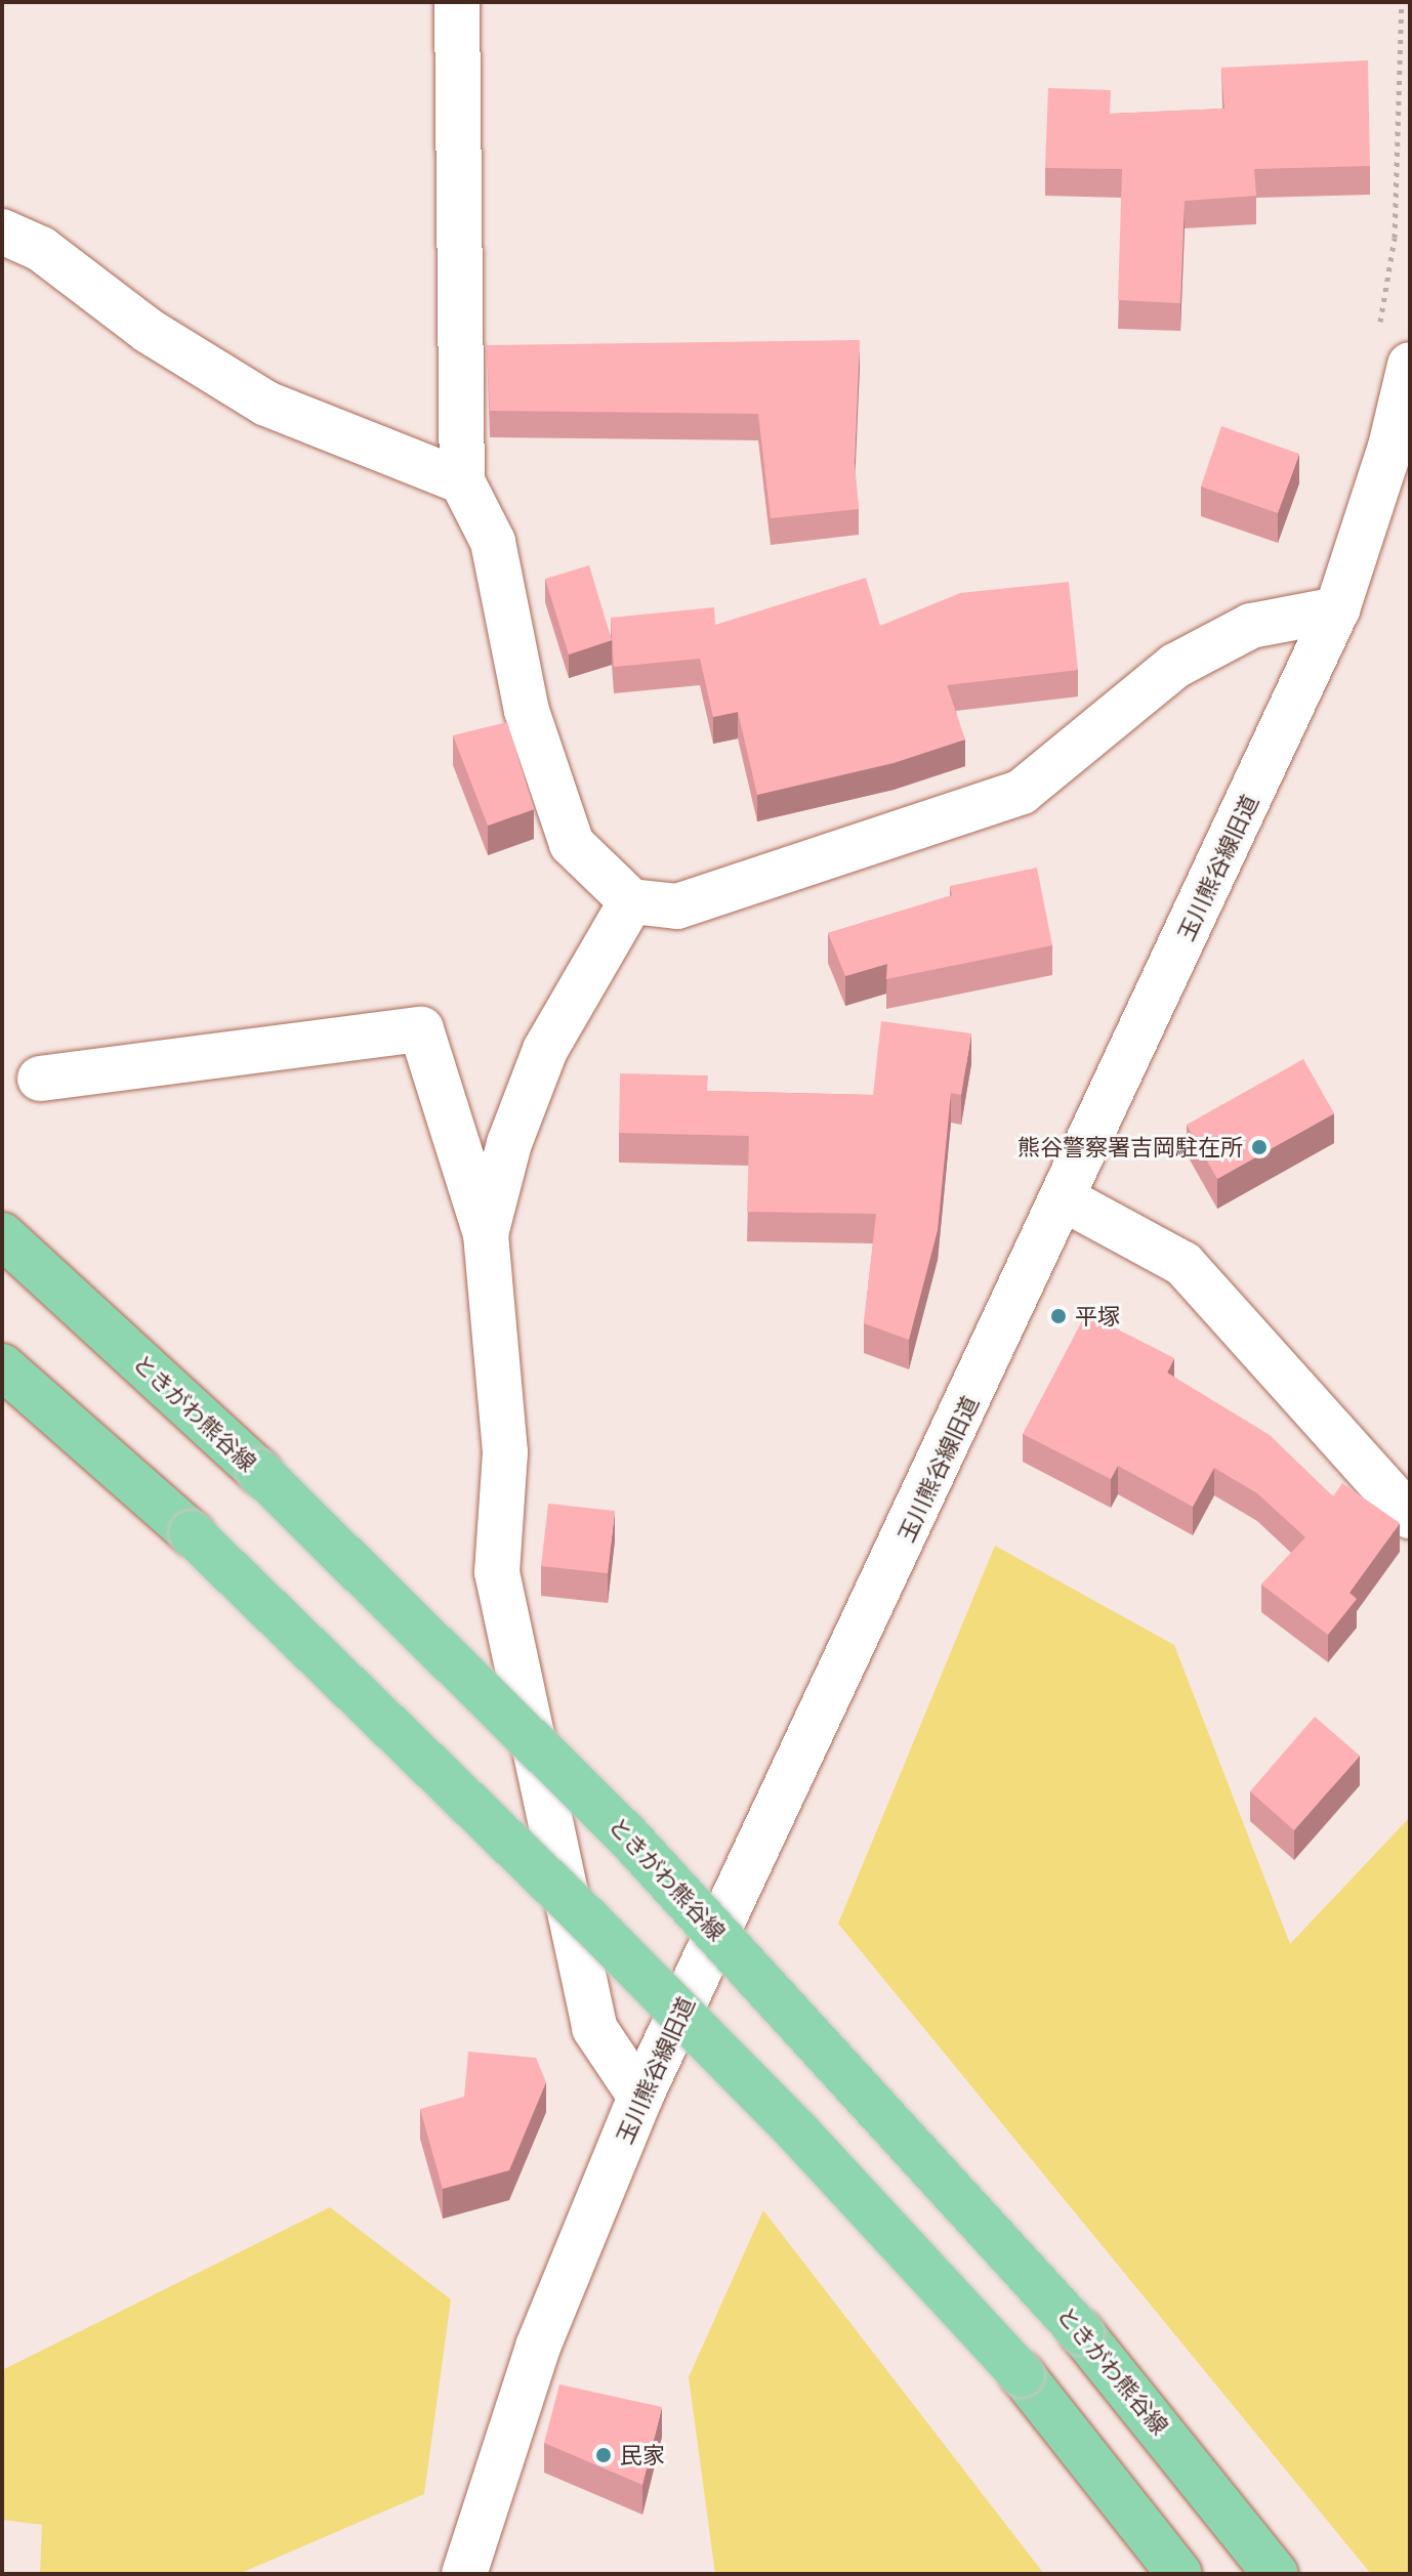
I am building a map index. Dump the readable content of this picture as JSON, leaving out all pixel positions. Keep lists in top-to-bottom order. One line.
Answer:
{"streets":{"main road":["ときがわ熊谷線"],"street":["玉川熊谷線旧道"]},"places":["熊谷警察署吉岡駐在所","平塚","民家"]}
